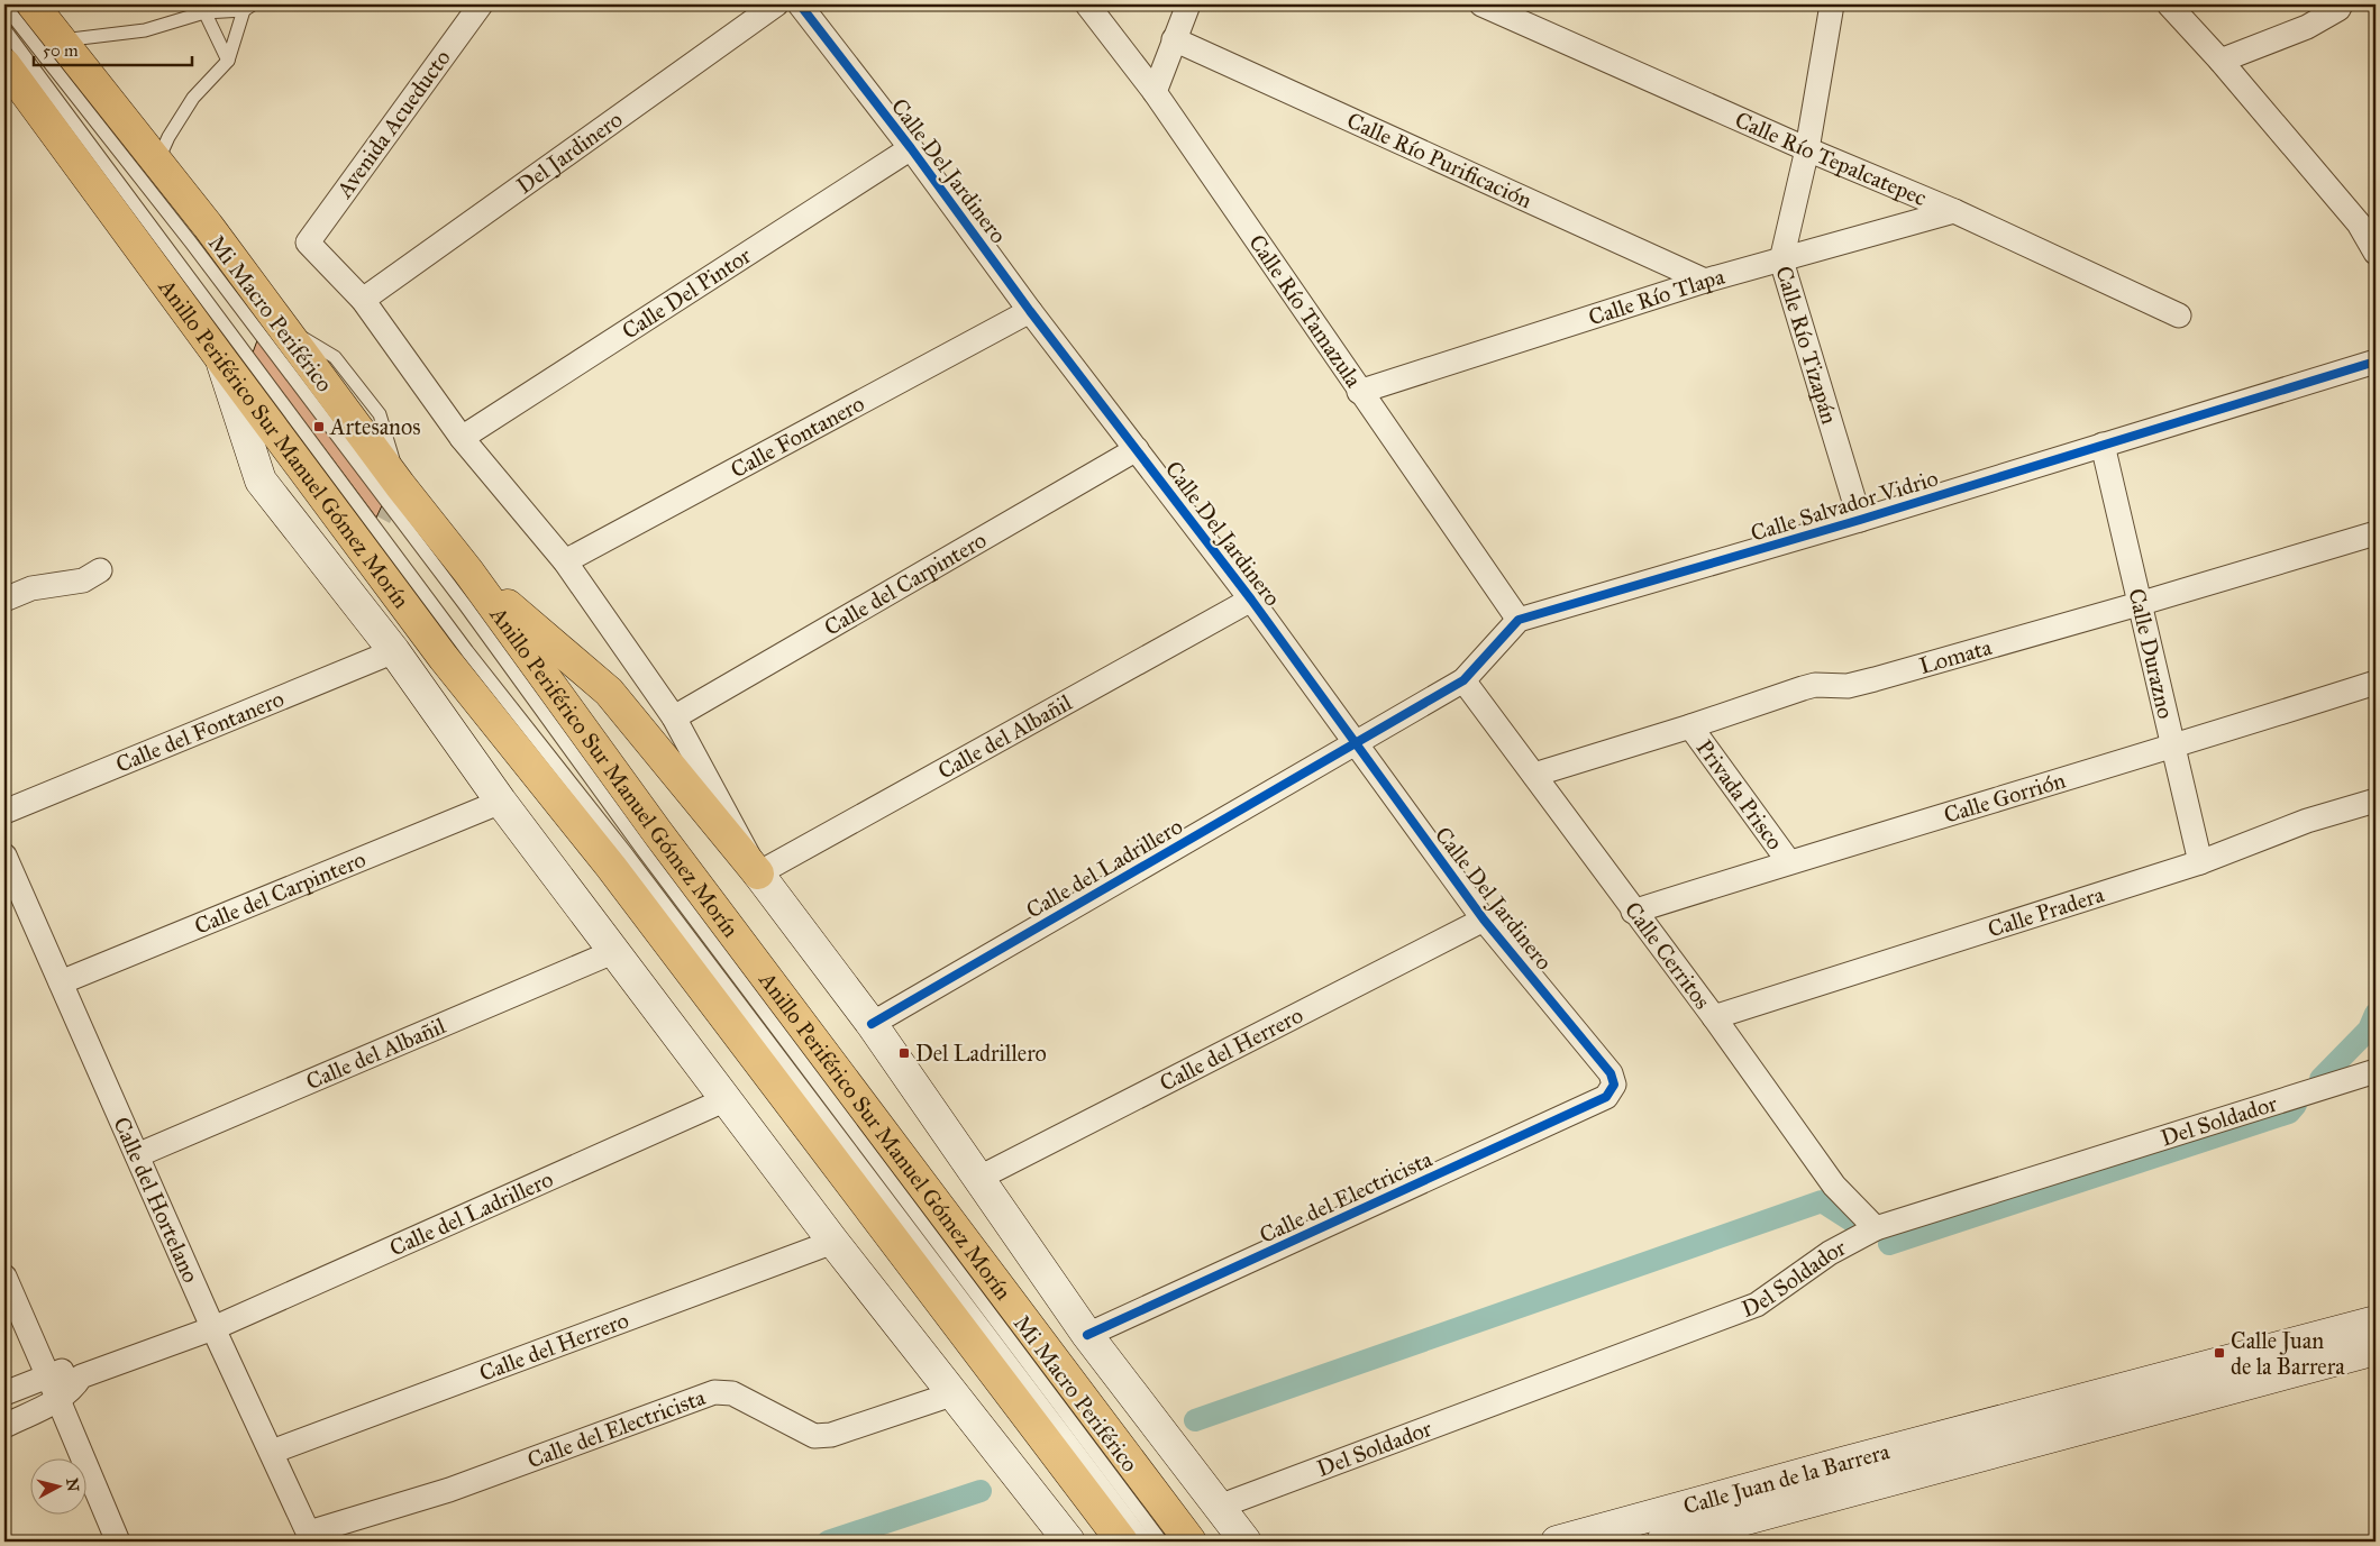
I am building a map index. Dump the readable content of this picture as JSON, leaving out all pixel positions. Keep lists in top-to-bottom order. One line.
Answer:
{"streets":{"highway":["Anillo Periférico Sur Manuel Gómez Morín"],"main road":["Calle Juan de la Barrera"],"street":["Avenida Acueducto","Del Jardinero","Calle Río Tepalcatepec","Calle Río Purificación","Calle Del Jardinero","Calle Del Pintor","Calle Río Tlapa","Calle Río Tamazula","Calle Río Tizapán","Calle Fontanero","Calle Salvador Vidrio","Calle del Carpintero","Calle Durazno","Lomata","Calle del Fontanero","Calle del Albañil","Privada Prisco","Calle Gorrión","Calle del Ladrillero","Calle Pradera","Calle Cerritos","Calle del Herrero","Del Soldador","Calle del Electricista","Calle del Hortelano"],"lane":["Mi Macro Periférico"]},"crossings":[["Avenida Acueducto","Del Jardinero"],["Calle Río Tepalcatepec","Calle Río Tlapa"],["Calle Río Tepalcatepec","Calle Río Tizapán"],["Calle Río Purificación","Calle Río Tlapa"],["Calle Del Jardinero","Calle Del Pintor"],["Calle Del Jardinero","Calle Fontanero"],["Calle Del Jardinero","Calle del Carpintero"],["Calle Del Jardinero","Calle del Albañil"],["Calle Del Jardinero","Calle del Ladrillero"],["Calle Del Jardinero","Calle del Herrero"],["Calle Del Jardinero","Calle del Electricista"],["Calle Río Tlapa","Calle Río Tamazula"],["Calle Río Tlapa","Calle Río Tizapán"],["Calle Río Tamazula","Calle Salvador Vidrio"],["Mi Macro Periférico","Anillo Periférico Sur Manuel Gómez Morín"],["Calle Río Tizapán","Calle Salvador Vidrio"],["Calle Salvador Vidrio","Calle Durazno"],["Calle del Carpintero","Calle del Hortelano"],["Calle Durazno","Lomata"],["Calle Durazno","Calle Gorrión"],["Calle Durazno","Calle Pradera"],["Lomata","Privada Prisco"],["Lomata","Calle Cerritos"],["Calle del Albañil","Calle del Hortelano"],["Privada Prisco","Calle Gorrión"],["Calle Gorrión","Calle Cerritos"],["Calle del Ladrillero","Calle del Hortelano"],["Calle Pradera","Calle Cerritos"],["Calle Cerritos","Del Soldador"],["Calle del Herrero","Calle del Hortelano"],["Calle del Electricista","Calle del Hortelano"]],"places":{"transit":["Artesanos","Del Ladrillero","Calle Juan de la Barrera"]},"scale_bar":"50 m","north":"right"}
